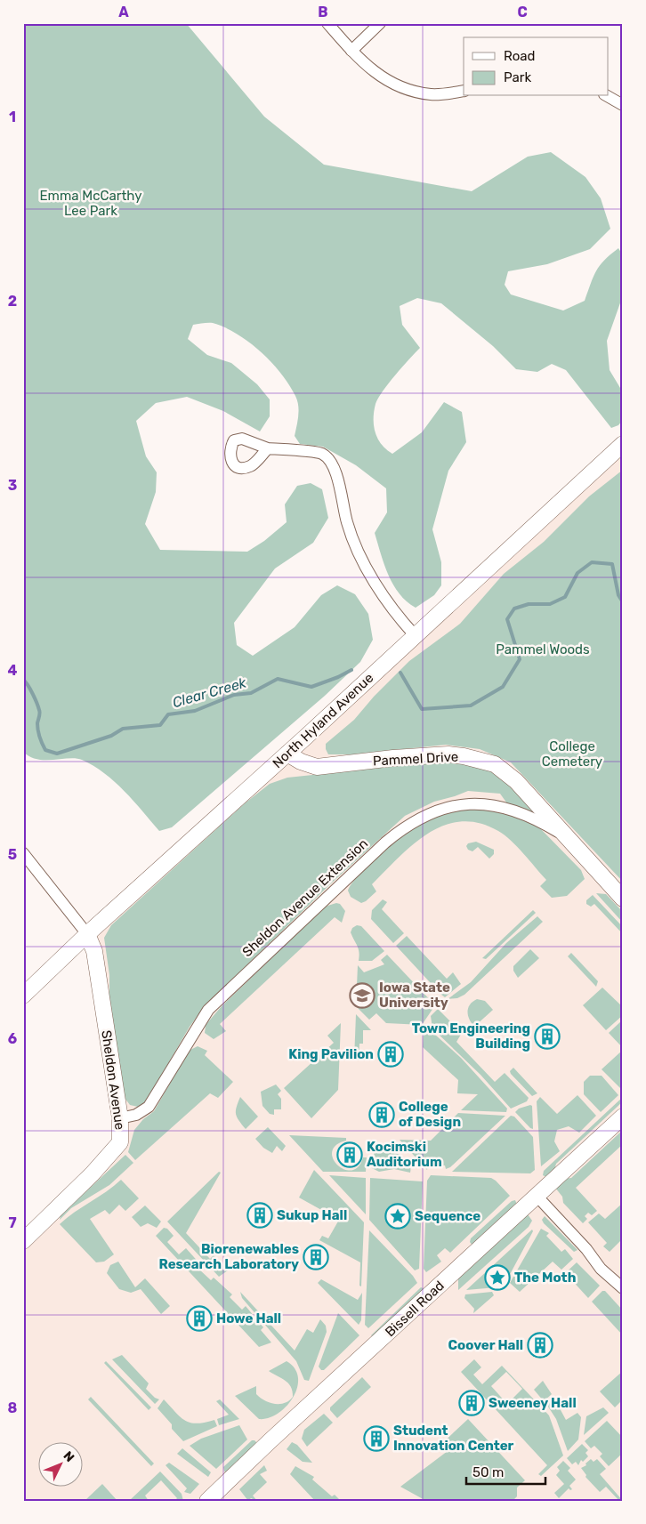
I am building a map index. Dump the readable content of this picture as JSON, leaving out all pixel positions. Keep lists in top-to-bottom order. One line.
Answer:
{"streets":{"street":["North Hyland Avenue","Pammel Drive","Sheldon Avenue Extension","Sheldon Avenue","Bissell Road"]},"crossings":[["North Hyland Avenue","Pammel Drive"],["North Hyland Avenue","Sheldon Avenue"],["Pammel Drive","Sheldon Avenue Extension"],["Sheldon Avenue Extension","Sheldon Avenue"]],"water":["Clear Creek"],"parks":["Emma McCarthy Lee Park","Pammel Woods","College Cemetery"],"places":{"school or university":["Iowa State University"],"building":["Town Engineering Building","King Pavilion","College of Design","Kocimski Auditorium","Sukup Hall","Biorenewables Research Laboratory","Howe Hall","Coover Hall","Sweeney Hall","Student Innovation Center"],"place":["Sequence","The Moth"]},"legend":["Road","Park"],"scale_bar":"50 m","north":"top right","grid":{"columns":["A","B","C"],"rows":["1","2","3","4","5","6","7","8"]}}
